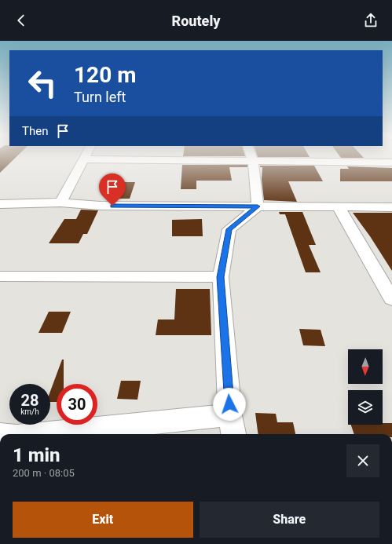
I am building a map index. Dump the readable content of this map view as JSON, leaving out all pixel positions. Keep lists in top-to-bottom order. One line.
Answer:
{"north":"bottom","page":{"header":"Routely","turn":["120 m","Turn left"],"then":"Then","speed":"28 km/h","limit":"30","heading":["1 min","200 m · 08:05"],"buttons":["Exit","Share"]}}
